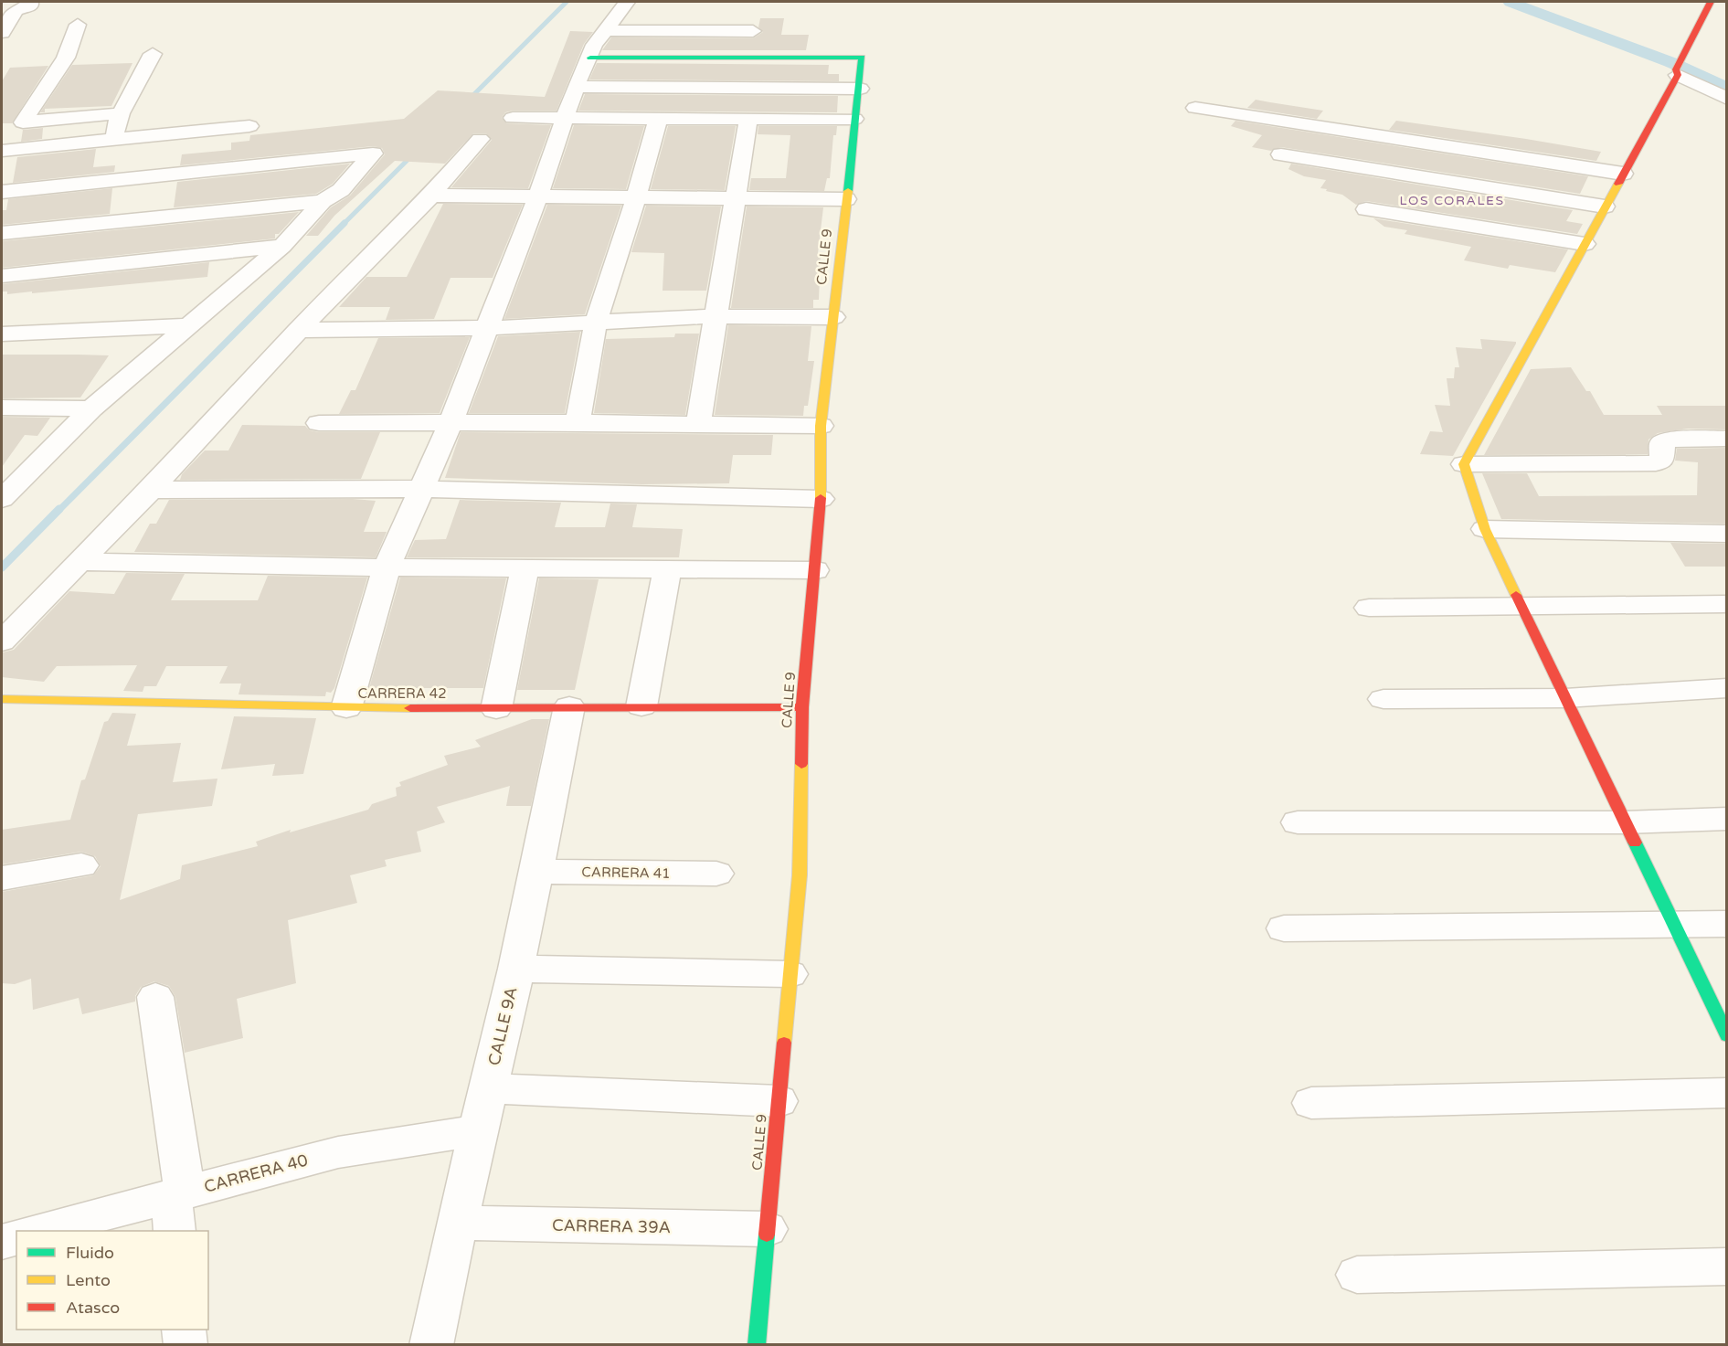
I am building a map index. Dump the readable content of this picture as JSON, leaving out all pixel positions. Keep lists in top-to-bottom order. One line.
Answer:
{"streets":{"street":["CALLE 9","CARRERA 42","CARRERA 41","CALLE 9A","CARRERA 40","CARRERA 39A"]},"crossings":[["CALLE 9","CARRERA 42"],["CALLE 9","CARRERA 39A"],["CARRERA 42","CALLE 9A"],["CARRERA 41","CALLE 9A"],["CALLE 9A","CARRERA 40"],["CALLE 9A","CARRERA 39A"]],"districts":["LOS CORALES"],"legend":["Fluido","Lento","Atasco"]}
